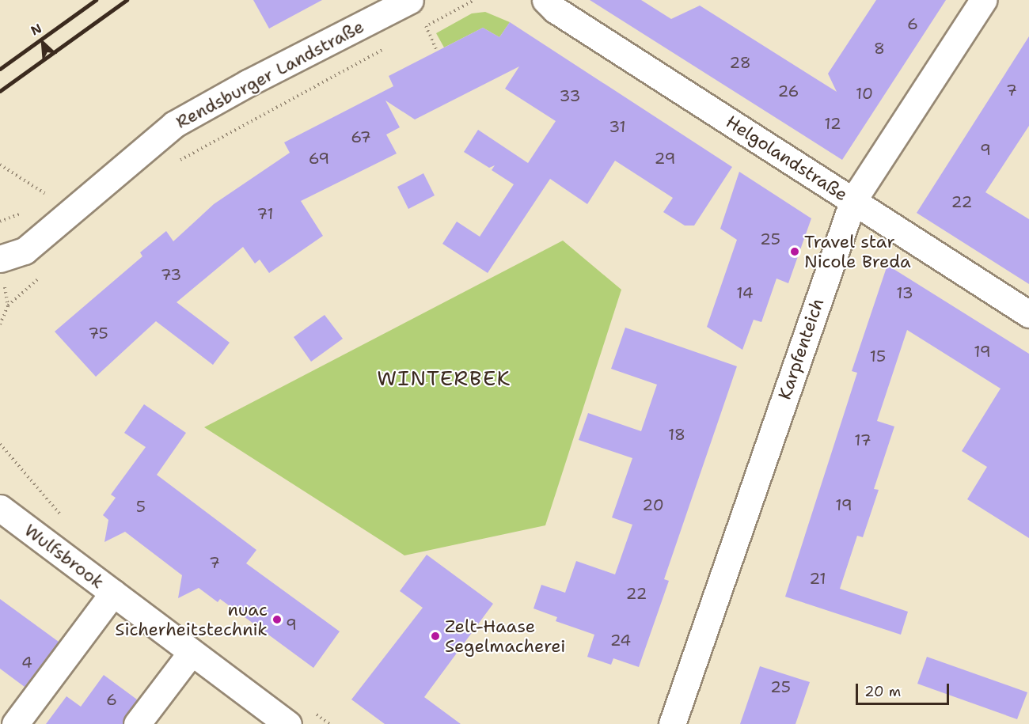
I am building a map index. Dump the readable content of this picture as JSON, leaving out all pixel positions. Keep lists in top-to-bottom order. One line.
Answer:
{"streets":{"street":["Rendsburger Landstraße","Helgolandstraße","Karpfenteich","Wulfsbrook"]},"crossings":[["Helgolandstraße","Karpfenteich"]],"districts":["WINTERBEK"],"places":["Travel star Nicole Breda","nuac Sicherheitstechnik","Zelt-Haase Segelmacherei"],"house_numbers":["6","8","28","7","26","10","33","12","31","67","9","69","29","22","71","25","73","14","13","75","19","15","18","17","20","19","5","7","21","22","9","24","4","25","6"],"scale_bar":"20 m","north":"top left"}
